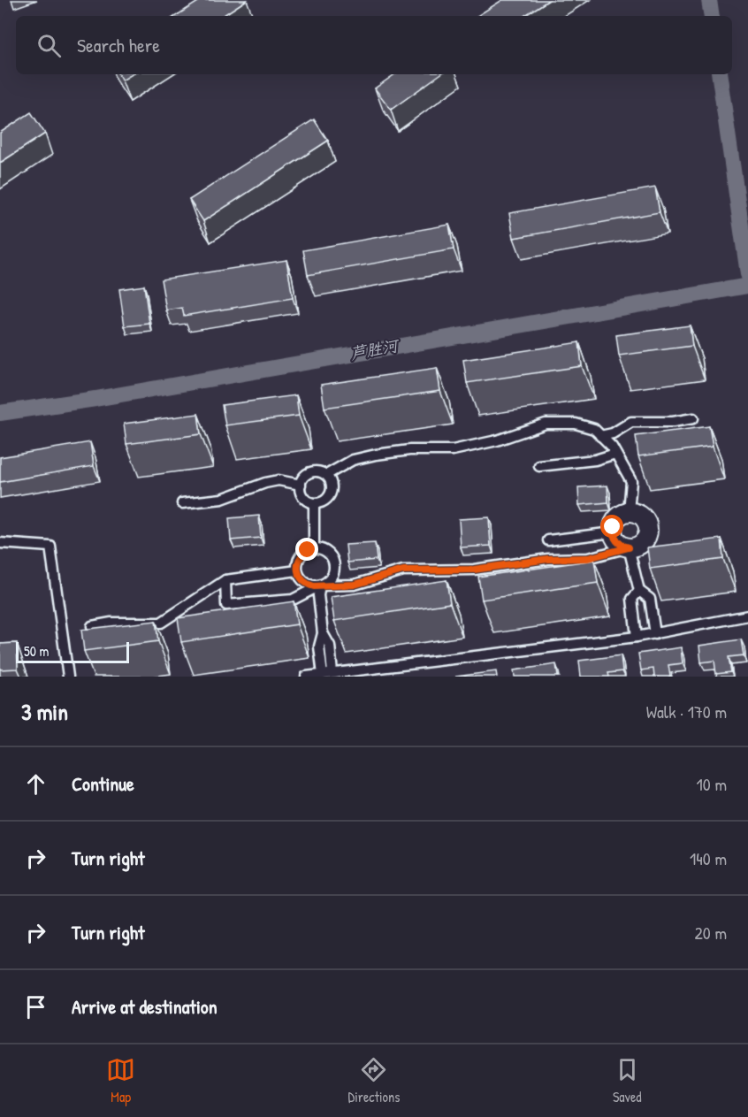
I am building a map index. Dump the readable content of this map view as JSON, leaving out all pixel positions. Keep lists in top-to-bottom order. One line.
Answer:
{"water":["芦胜河"],"scale_bar":"50 m","page":{"search":"Search here","scale":"50 m","heading":["3 min","Walk · 170 m"],"list":[["Continue","10 m"],["Turn right","140 m"],["Turn right","20 m"],"Arrive at destination"],"nav":["Map","Directions","Saved"]}}
